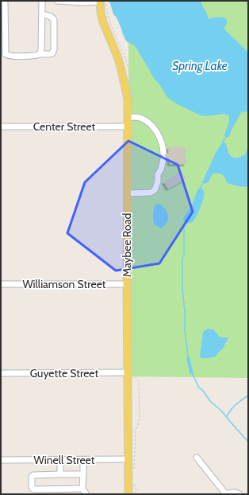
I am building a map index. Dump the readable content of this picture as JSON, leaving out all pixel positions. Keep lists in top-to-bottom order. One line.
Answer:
{"streets":{"main road":["Maybee Road"],"street":["Center Street","Williamson Street","Guyette Street","Winell Street"]},"crossings":[["Center Street","Maybee Road"],["Maybee Road","Williamson Street"],["Maybee Road","Guyette Street"],["Maybee Road","Winell Street"]],"water":["Spring Lake"]}
